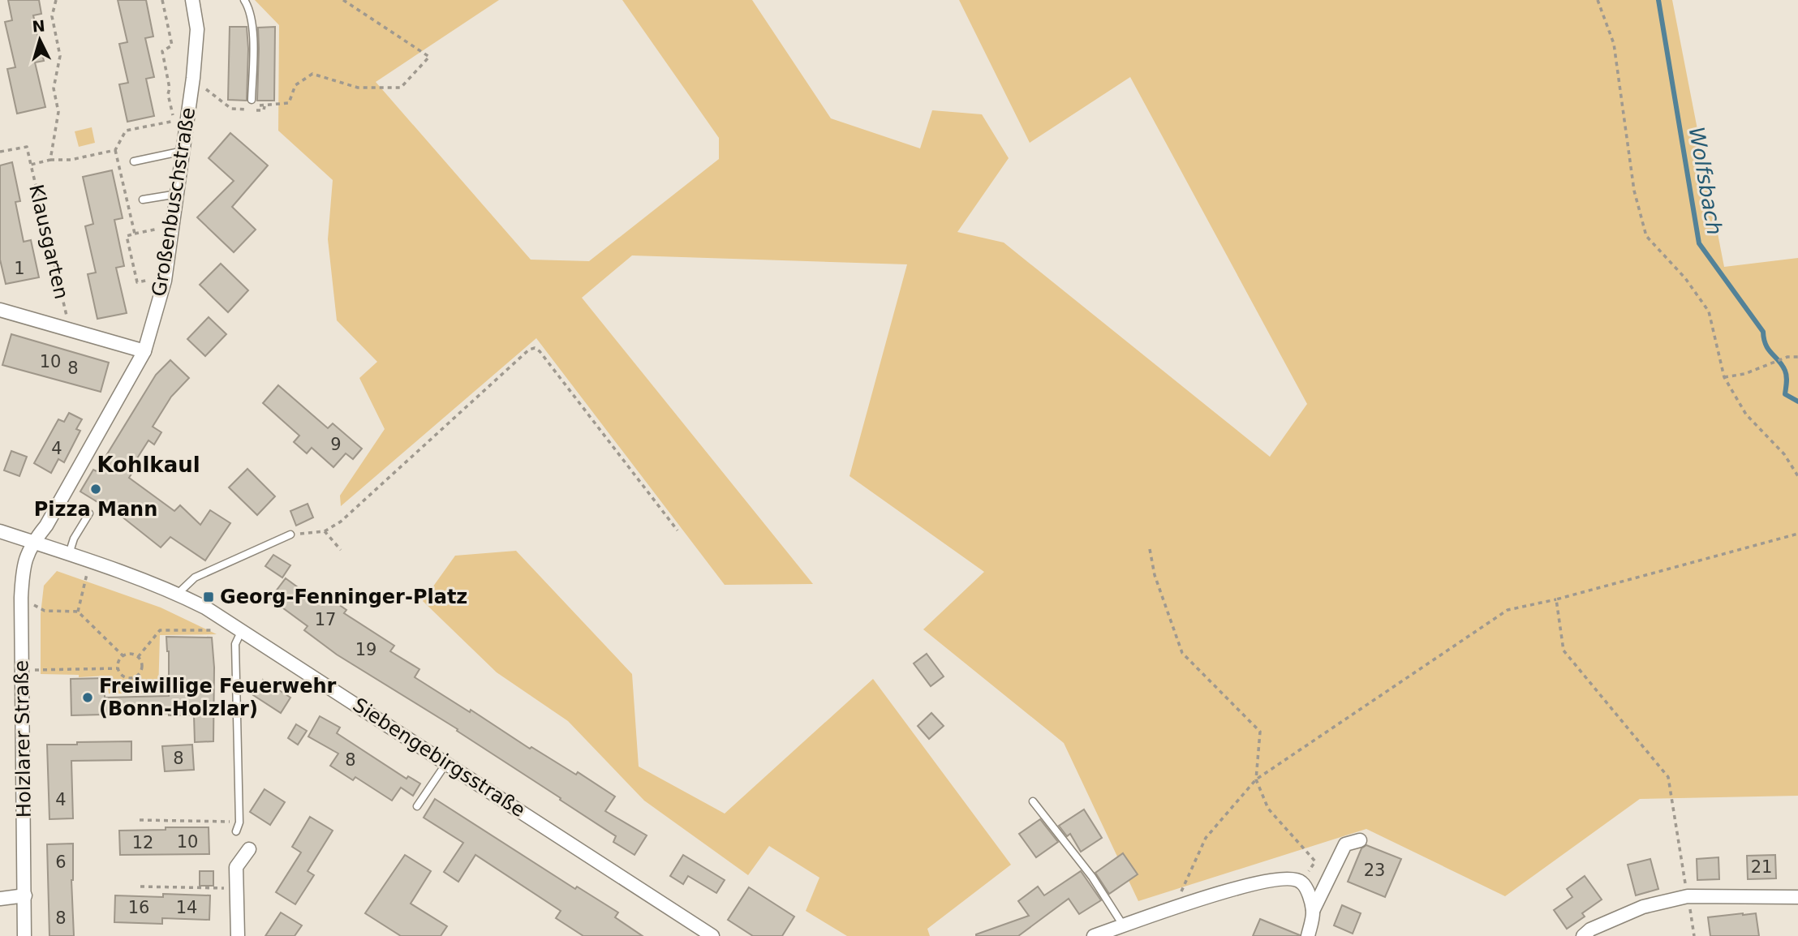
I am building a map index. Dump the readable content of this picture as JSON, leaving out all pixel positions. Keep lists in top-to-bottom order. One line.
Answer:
{"streets":{"street":["Großenbuschstraße","Klausgarten","Holzlarer Straße","Siebengebirgsstraße"]},"crossings":[["Großenbuschstraße","Klausgarten"],["Großenbuschstraße","Holzlarer Straße"],["Großenbuschstraße","Siebengebirgsstraße"],["Holzlarer Straße","Siebengebirgsstraße"]],"districts":["Kohlkaul"],"water":["Wolfsbach"],"places":{"other":["Pizza Mann","Freiwillige Feuerwehr (Bonn-Holzlar)"],"transit":["Georg-Fenninger-Platz"]},"house_numbers":["1","10","8","9","4","17","19","8","8","4","10","12","6","21","23","16","14","8"],"north":"top"}
